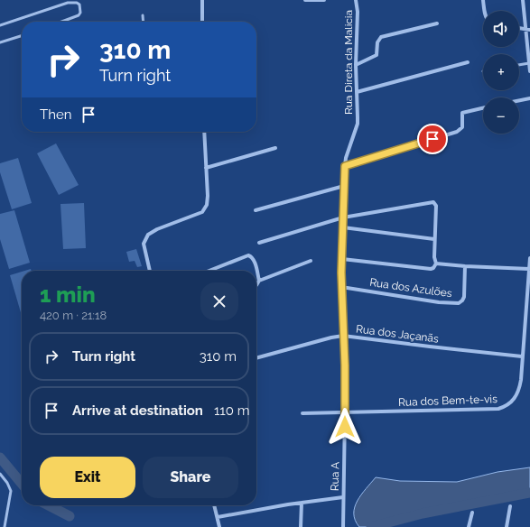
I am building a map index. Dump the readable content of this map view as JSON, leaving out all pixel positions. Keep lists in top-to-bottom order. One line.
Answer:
{"streets":{"street":["Rua Direta da Malicia","Rua dos Azulões","Rua dos Jaçanãs","Rua dos Bem-te-vis","Rua A"]},"crossings":[["Rua Direta da Malicia","Rua A"],["Rua dos Azulões","Rua A"],["Rua dos Jaçanãs","Rua dos Bem-te-vis"],["Rua dos Jaçanãs","Rua A"],["Rua dos Bem-te-vis","Rua A"]],"page":{"map_buttons":["+","−"],"turn":["310 m","Turn right"],"then":"Then","heading":["1 min","420 m · 21:18"],"list":[{"name":"Turn right","value":"310 m"},{"name":"Arrive at destination","value":"110 m"}],"buttons":["Exit","Share"]}}
